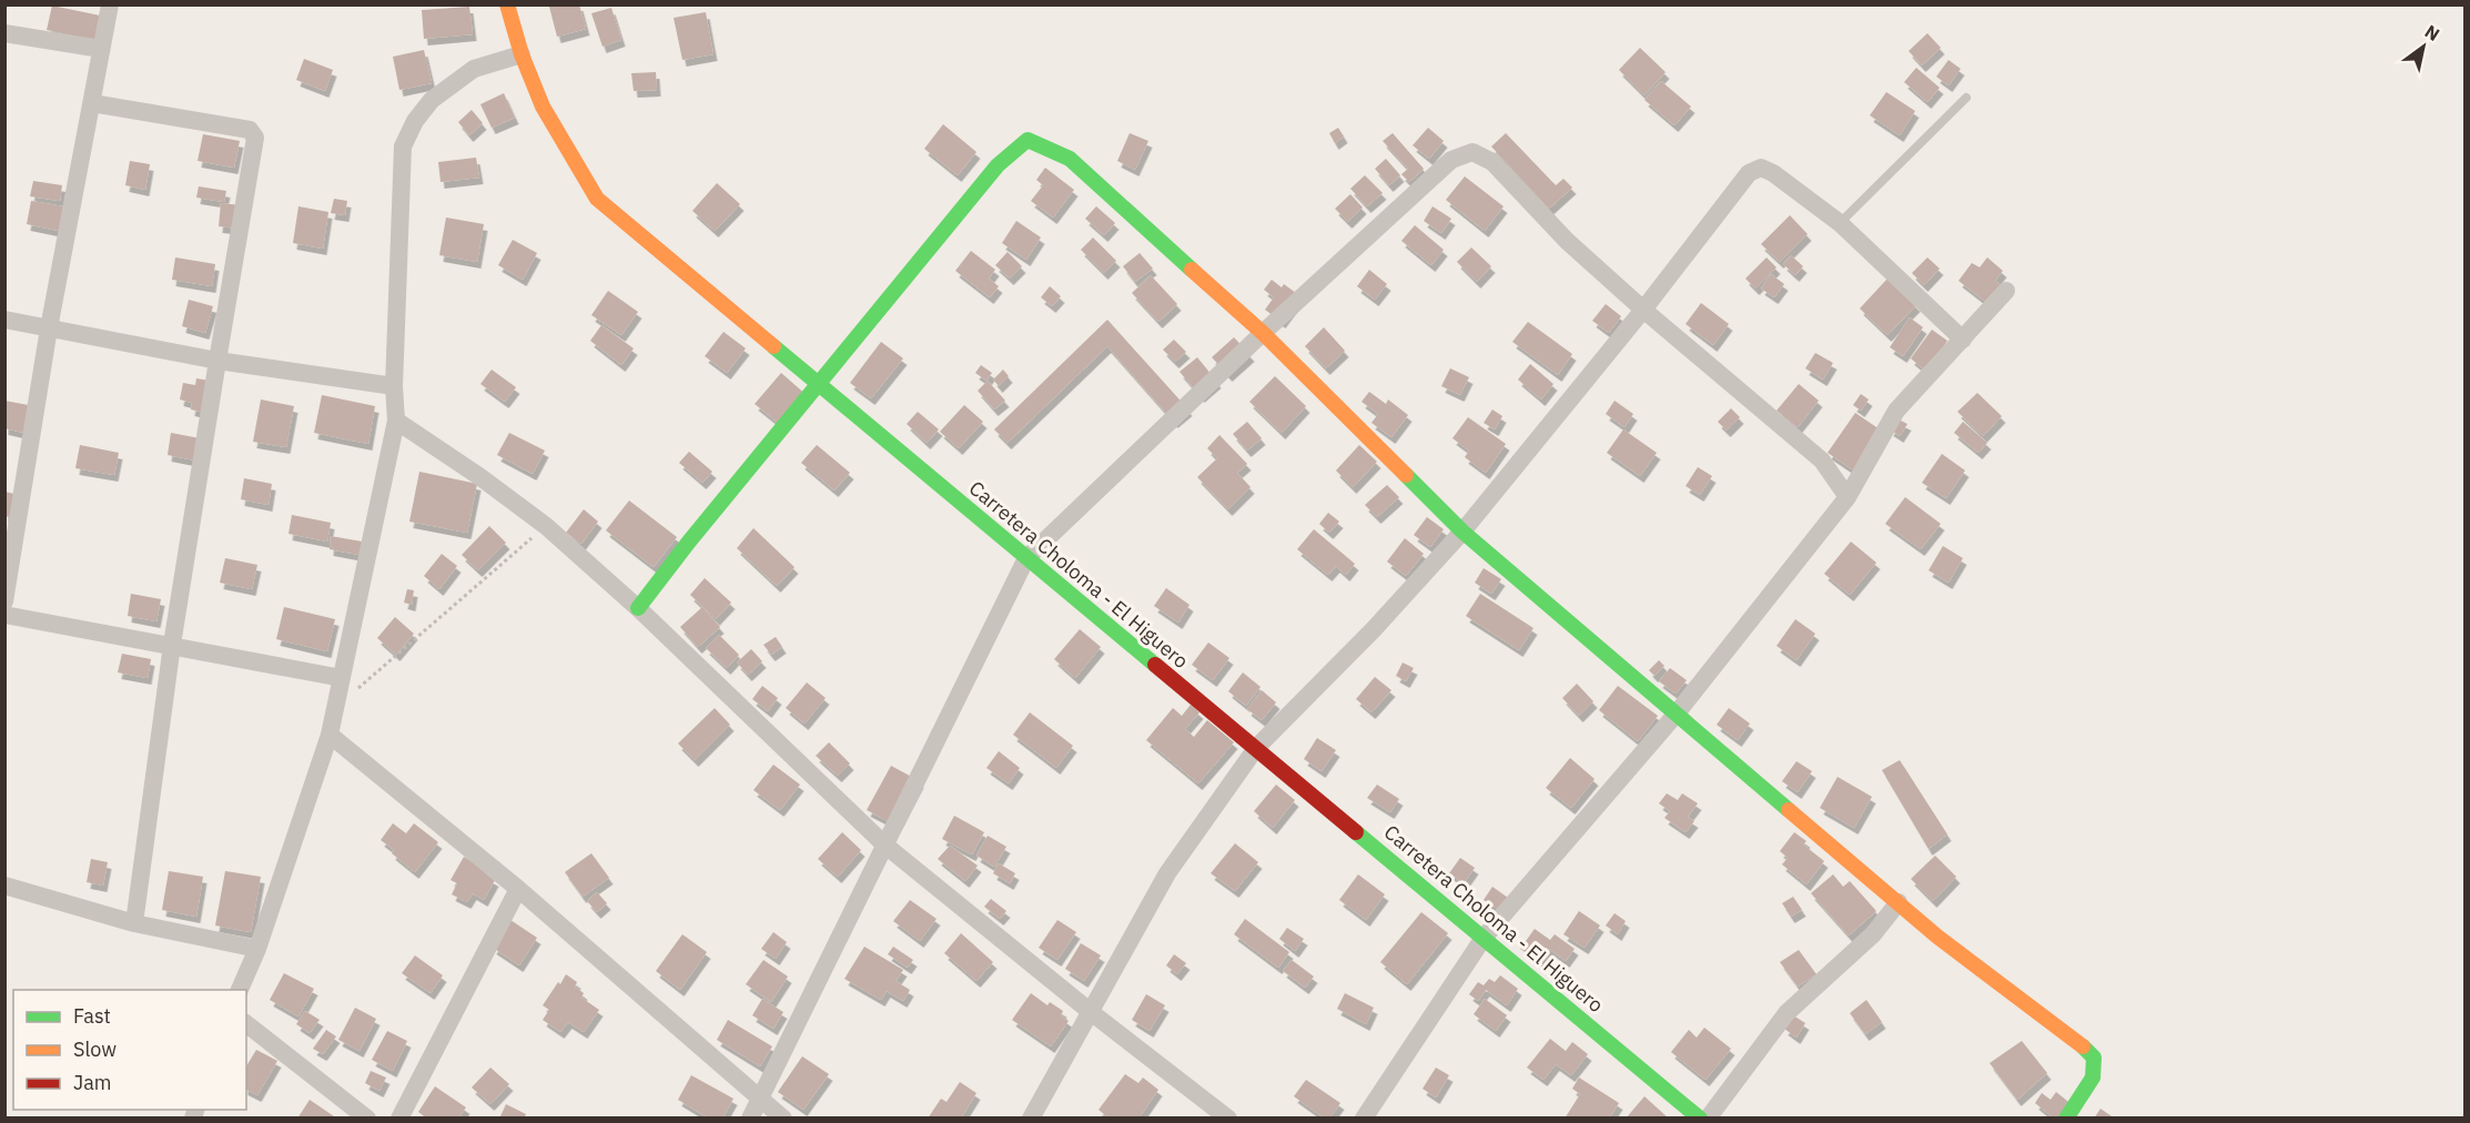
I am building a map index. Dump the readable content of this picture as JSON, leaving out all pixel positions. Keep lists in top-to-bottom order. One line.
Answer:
{"streets":{"street":["Carretera Choloma - El Higuero"]},"legend":["Fast","Slow","Jam"],"north":"top right"}
